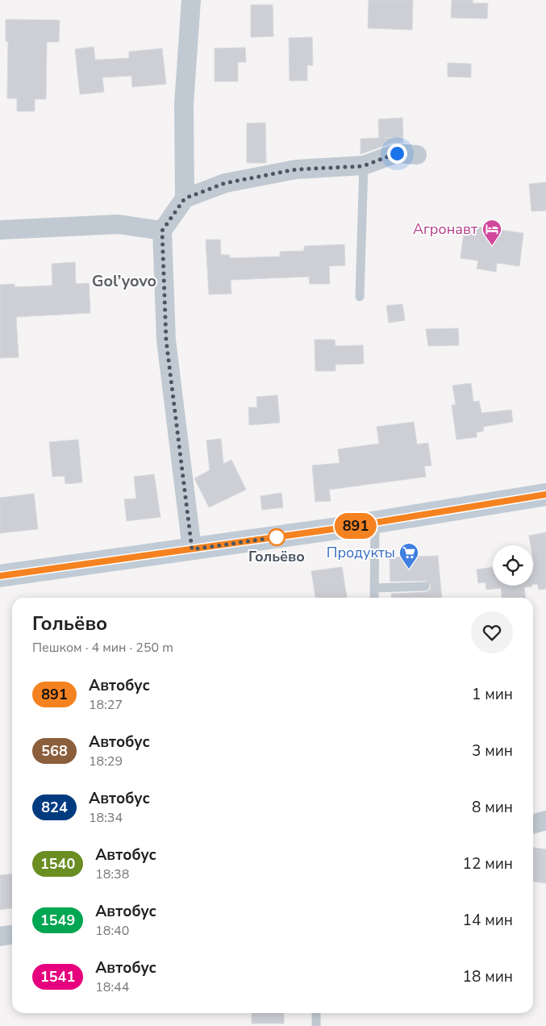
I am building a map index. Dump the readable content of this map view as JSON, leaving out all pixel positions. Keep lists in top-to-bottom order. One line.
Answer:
{"districts":["Gol’yovo"],"places":{"hotel":["Агронавт"],"other":["Гольёво"],"supermarket":["Продукты"]},"lines":["bus line 891"],"page":{"on_map":"891","heading":["Гольёво","Пешком · 4 мин · 250 m"],"list":[{"mark":"891","name":"Автобус","note":"18:27","value":"1 мин"},{"mark":"568","name":"Автобус","note":"18:29","value":"3 мин"},{"mark":"824","name":"Автобус","note":"18:34","value":"8 мин"},{"mark":"1540","name":"Автобус","note":"18:38","value":"12 мин"},{"mark":"1549","name":"Автобус","note":"18:40","value":"14 мин"},{"mark":"1541","name":"Автобус","note":"18:44","value":"18 мин"}]}}
